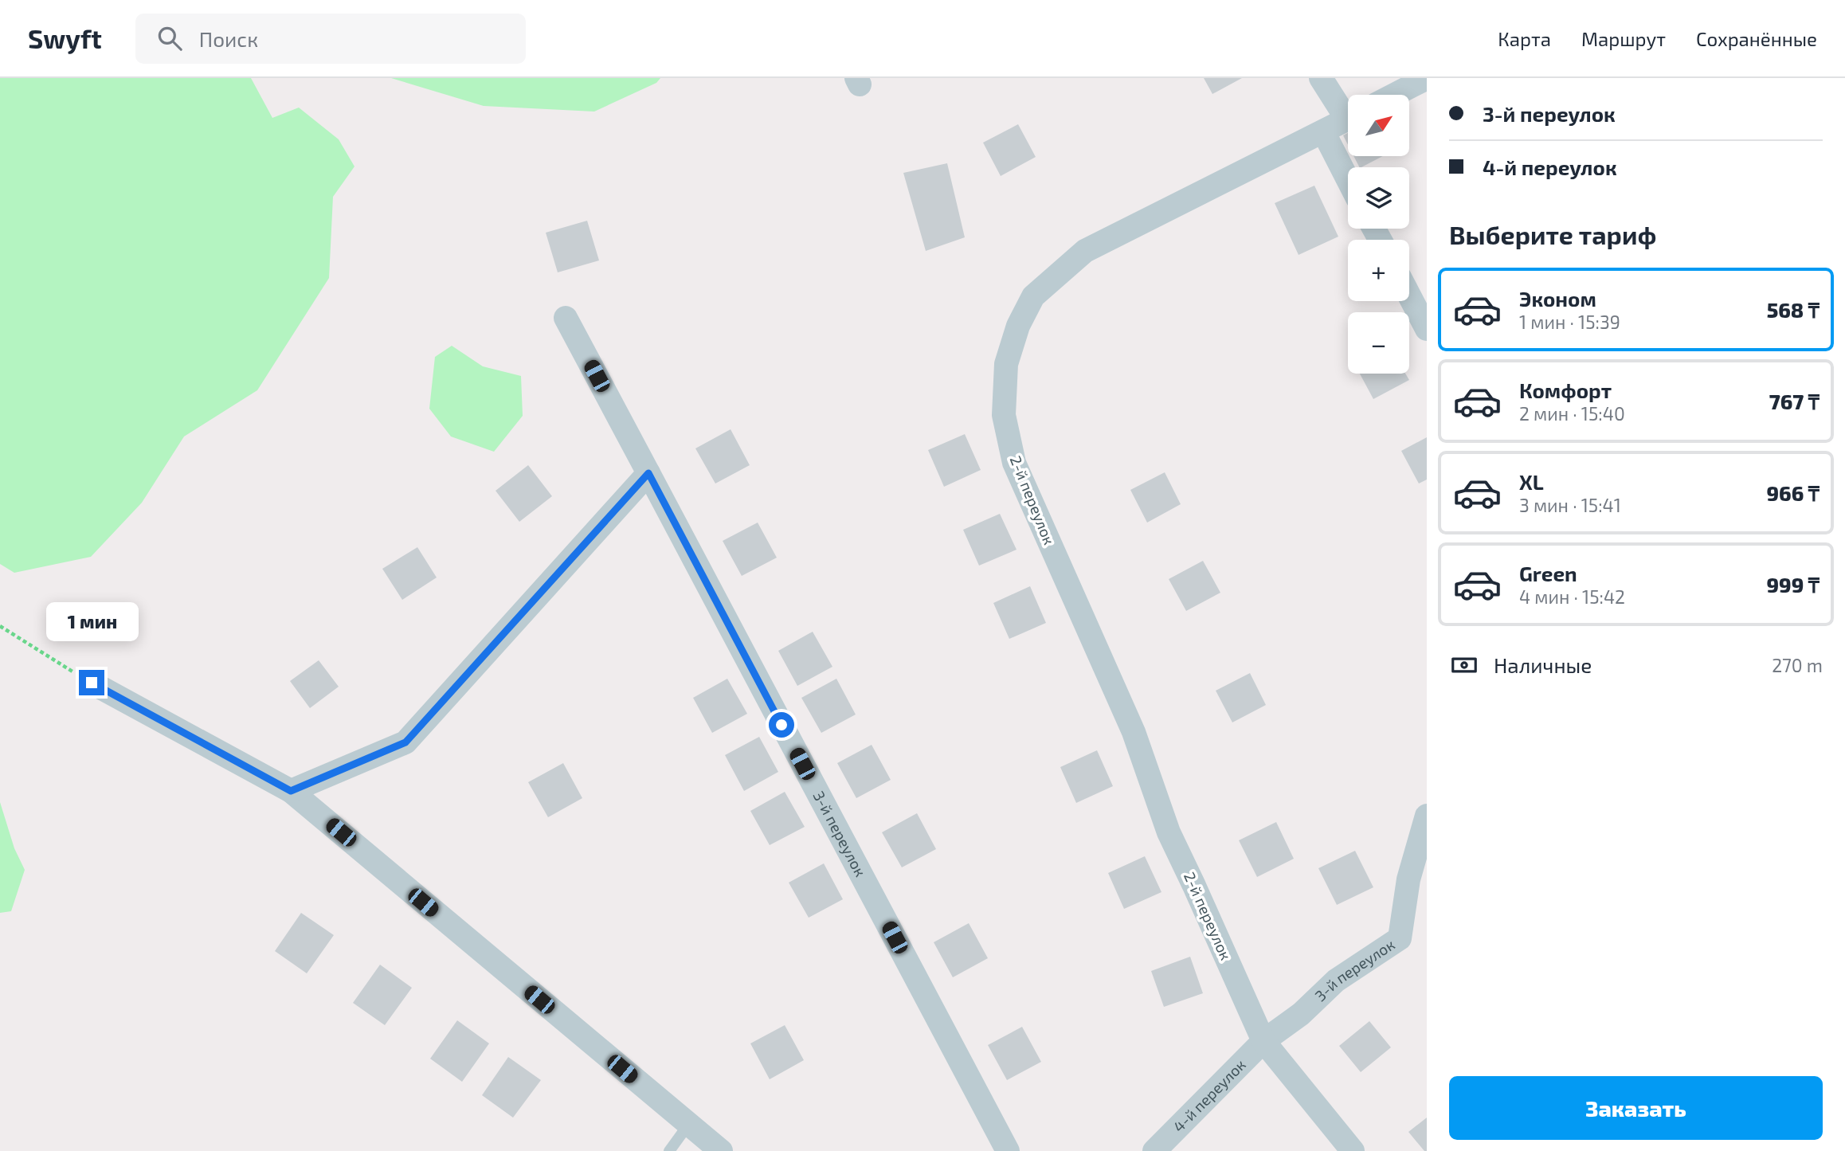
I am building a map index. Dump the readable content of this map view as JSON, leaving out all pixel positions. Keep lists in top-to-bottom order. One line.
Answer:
{"streets":{"street":["2-й переулок","3-й переулок","4-й переулок"]},"crossings":[["2-й переулок","3-й переулок"],["2-й переулок","4-й переулок"],["3-й переулок","4-й переулок"]],"north":"top right","page":{"header":"Swyft","search":"Поиск","nav":["Карта","Маршрут","Сохранённые"],"banner":["3-й переулок","4-й переулок"],"map_buttons":["+","−"],"heading":"Выберите тариф","list":[{"name":"Эконом","note":"1 мин · 15:39","value":"568 ₸"},{"name":"Комфорт","note":"2 мин · 15:40","value":"767 ₸"},{"name":"XL","note":"3 мин · 15:41","value":"966 ₸"},{"name":"Green","note":"4 мин · 15:42","value":"999 ₸"}],"bubble":"1 мин","pay":["Наличные","270 m"],"buttons":"Заказать"}}
